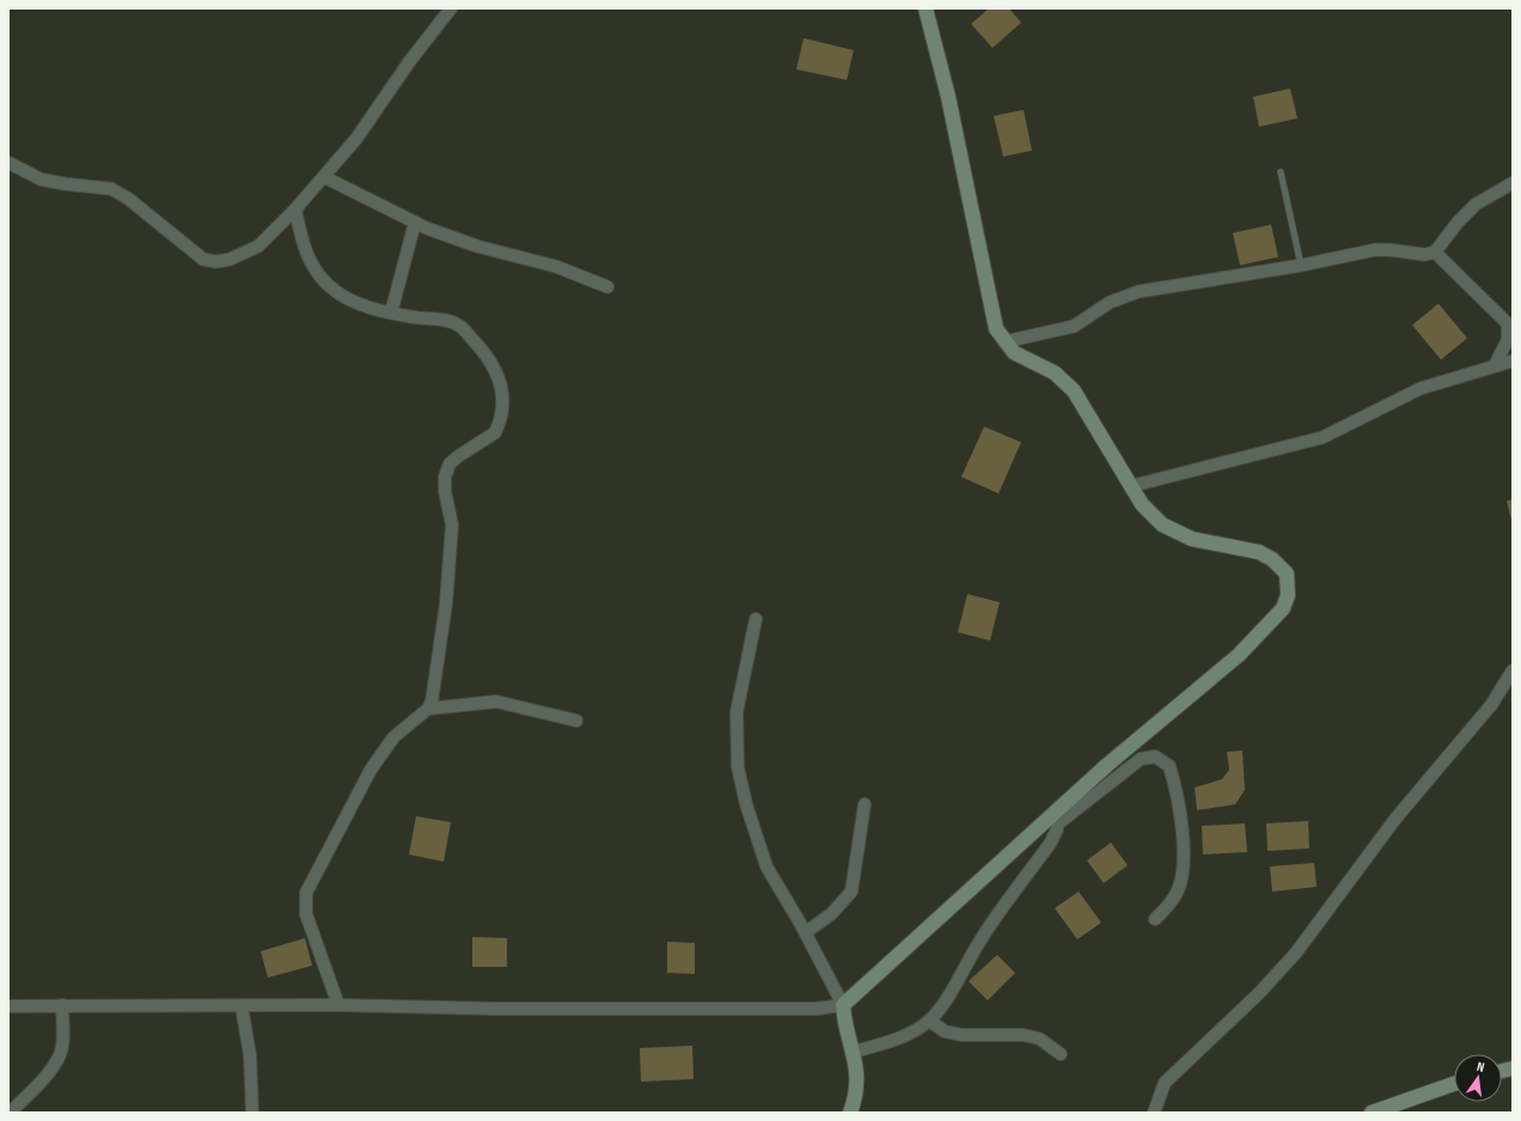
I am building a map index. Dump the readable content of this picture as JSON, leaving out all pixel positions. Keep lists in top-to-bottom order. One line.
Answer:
{"north":"top"}
